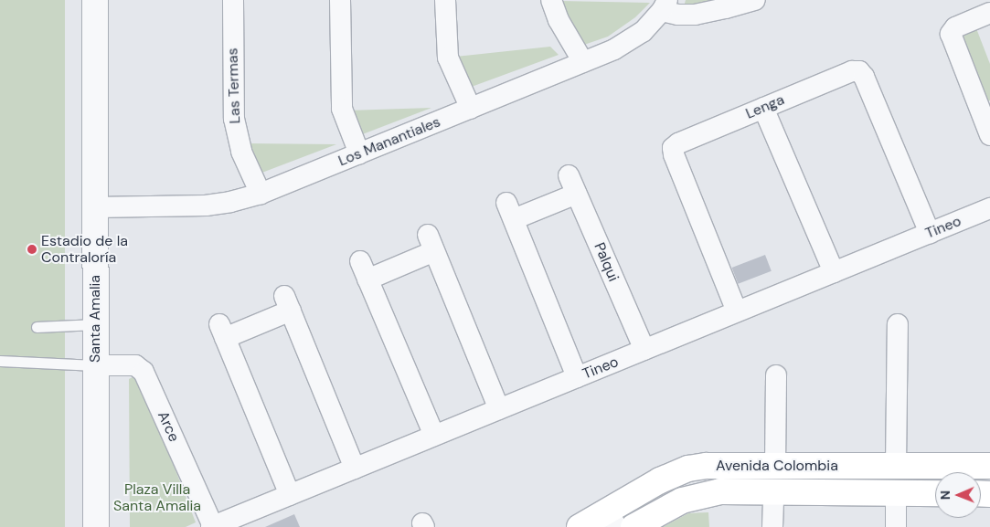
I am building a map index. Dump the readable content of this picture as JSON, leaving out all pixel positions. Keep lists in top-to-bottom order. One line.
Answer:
{"streets":{"main road":["Avenida Colombia"],"street":["Las Termas","Lenga","Los Manantiales","Tineo","Palqui","Santa Amalia","Arce"]},"crossings":[["Las Termas","Los Manantiales"],["Lenga","Tineo"],["Los Manantiales","Santa Amalia"],["Tineo","Palqui"],["Tineo","Arce"],["Santa Amalia","Arce"]],"parks":["Plaza Villa Santa Amalia"],"places":["Estadio de la Contraloría"],"north":"left"}
